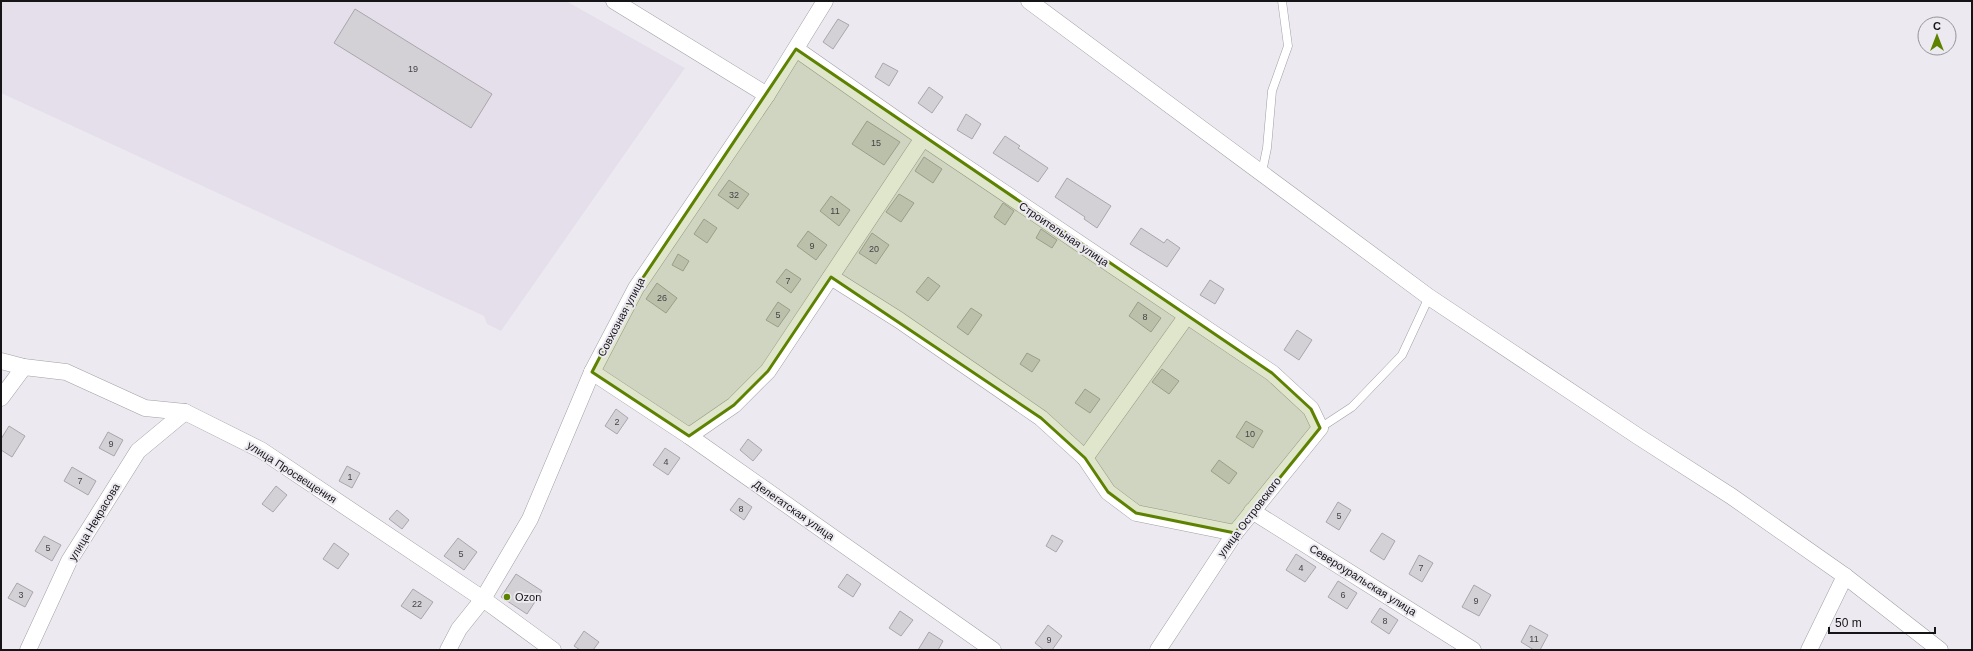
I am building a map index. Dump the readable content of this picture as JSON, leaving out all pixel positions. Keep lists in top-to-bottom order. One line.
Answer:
{"streets":{"street":["Строительная улица","Совхозная улица","улица Просвещения","Делегатская улица","улица Островского","улица Некрасова","Североуральская улица"]},"crossings":[["Строительная улица","Совхозная улица"],["Строительная улица","улица Островского"],["Совхозная улица","улица Просвещения"],["Совхозная улица","Делегатская улица"],["улица Просвещения","улица Некрасова"],["улица Островского","Североуральская улица"]],"places":["Ozon"],"house_numbers":["19","15","32","11","9","20","7","26","5","8","2","10","9","4","1","7","8","5","5","5","4","7","3","6","9","22","8","11","9"],"scale_bar":"50 m","north":"top"}
